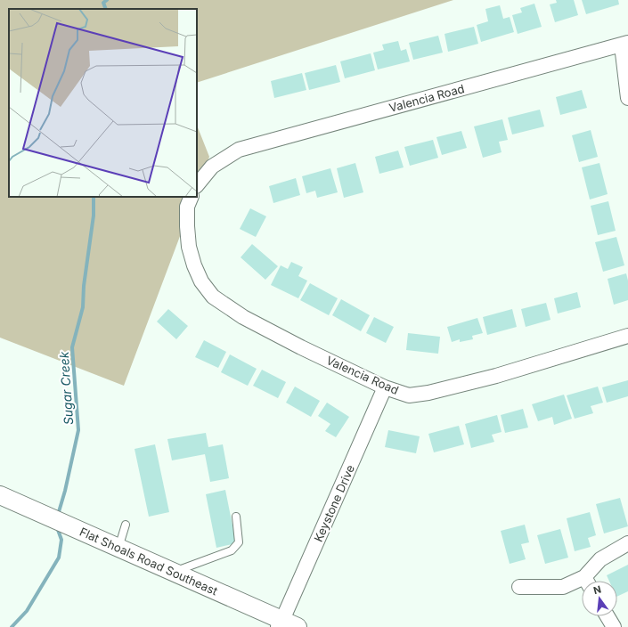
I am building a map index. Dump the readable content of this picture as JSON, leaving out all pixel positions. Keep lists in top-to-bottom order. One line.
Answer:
{"streets":{"street":["Valencia Road","Keystone Drive","Flat Shoals Road Southeast"]},"crossings":[["Valencia Road","Keystone Drive"],["Keystone Drive","Flat Shoals Road Southeast"]],"water":["Sugar Creek"],"north":"top"}
